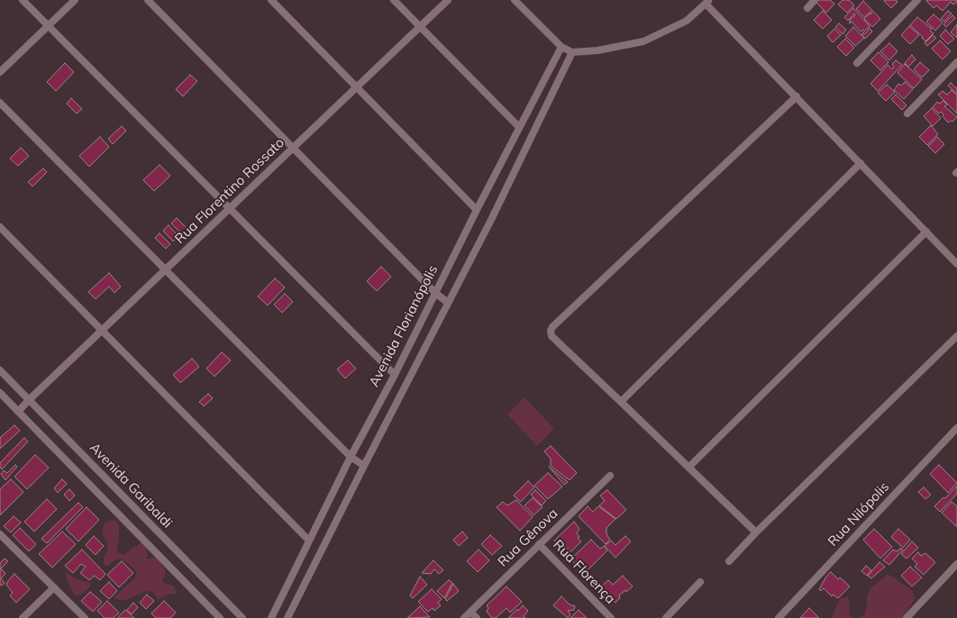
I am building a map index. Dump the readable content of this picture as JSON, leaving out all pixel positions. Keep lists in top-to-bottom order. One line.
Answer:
{"streets":{"street":["Rua Florentino Rossato","Avenida Florianópolis","Avenida Garibaldi","Rua Nilópolis","Rua Gênova","Rua Florença"]},"crossings":[["Rua Florentino Rossato","Avenida Garibaldi"],["Rua Gênova","Rua Florença"]]}
